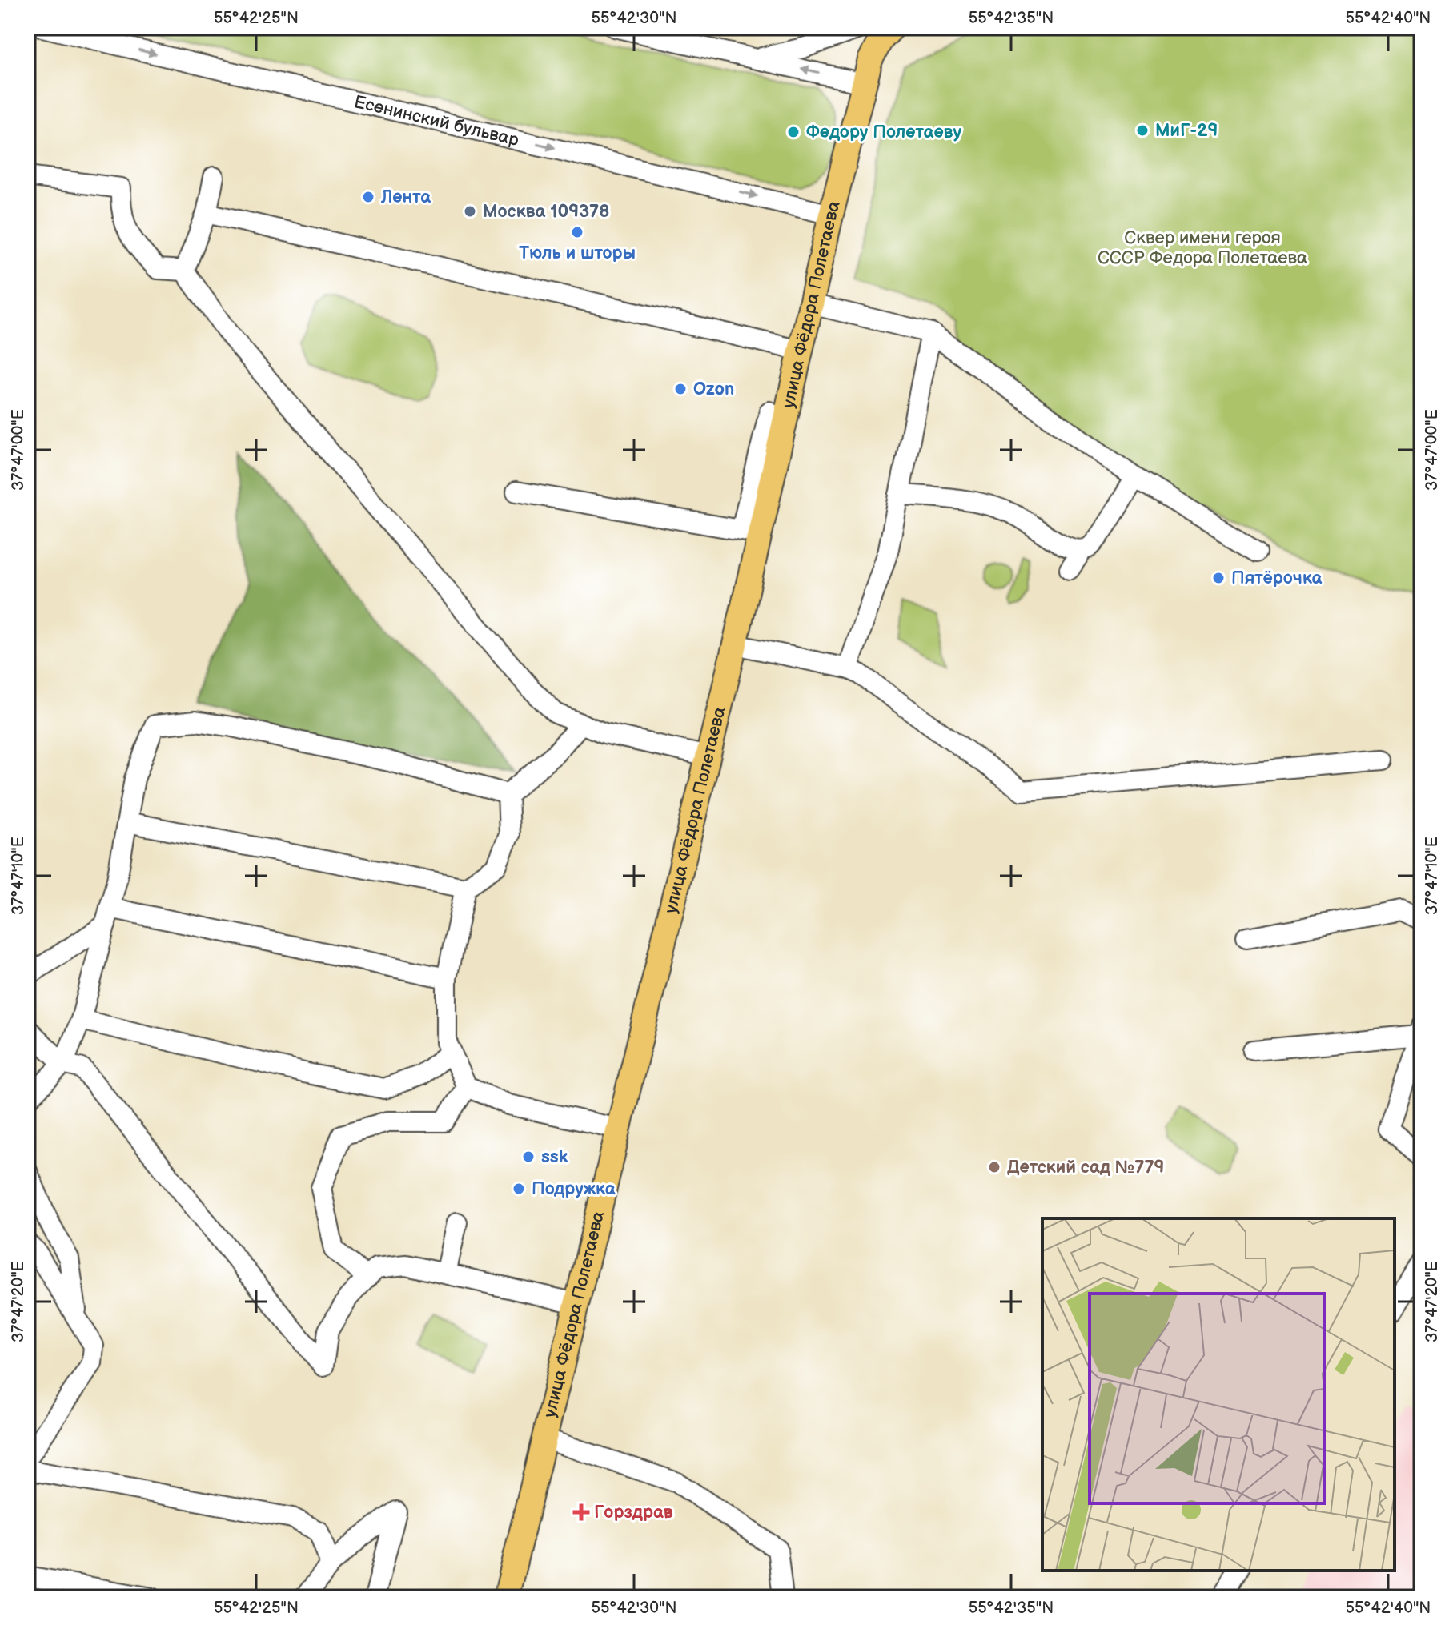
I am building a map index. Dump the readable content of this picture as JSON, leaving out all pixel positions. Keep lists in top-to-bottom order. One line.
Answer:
{"streets":{"main road":["улица Фёдора Полетаева"],"street":["Есенинский бульвар"]},"crossings":[["Есенинский бульвар","улица Фёдора Полетаева"]],"parks":["Сквер имени героя СССР Федора Полетаева"],"places":{"other":["МиГ-29","Федору Полетаеву","Лента","Москва 109378","Тюль и шторы","Ozon","Пятёрочка","ssk","Детский сад №779","Подружка"],"health":["Горздрав"]},"coordinates":["55°42'25\"N","55°42'30\"N","55°42'35\"N","55°42'40\"N","37°47'00\"E","37°47'10\"E","37°47'20\"E"]}
